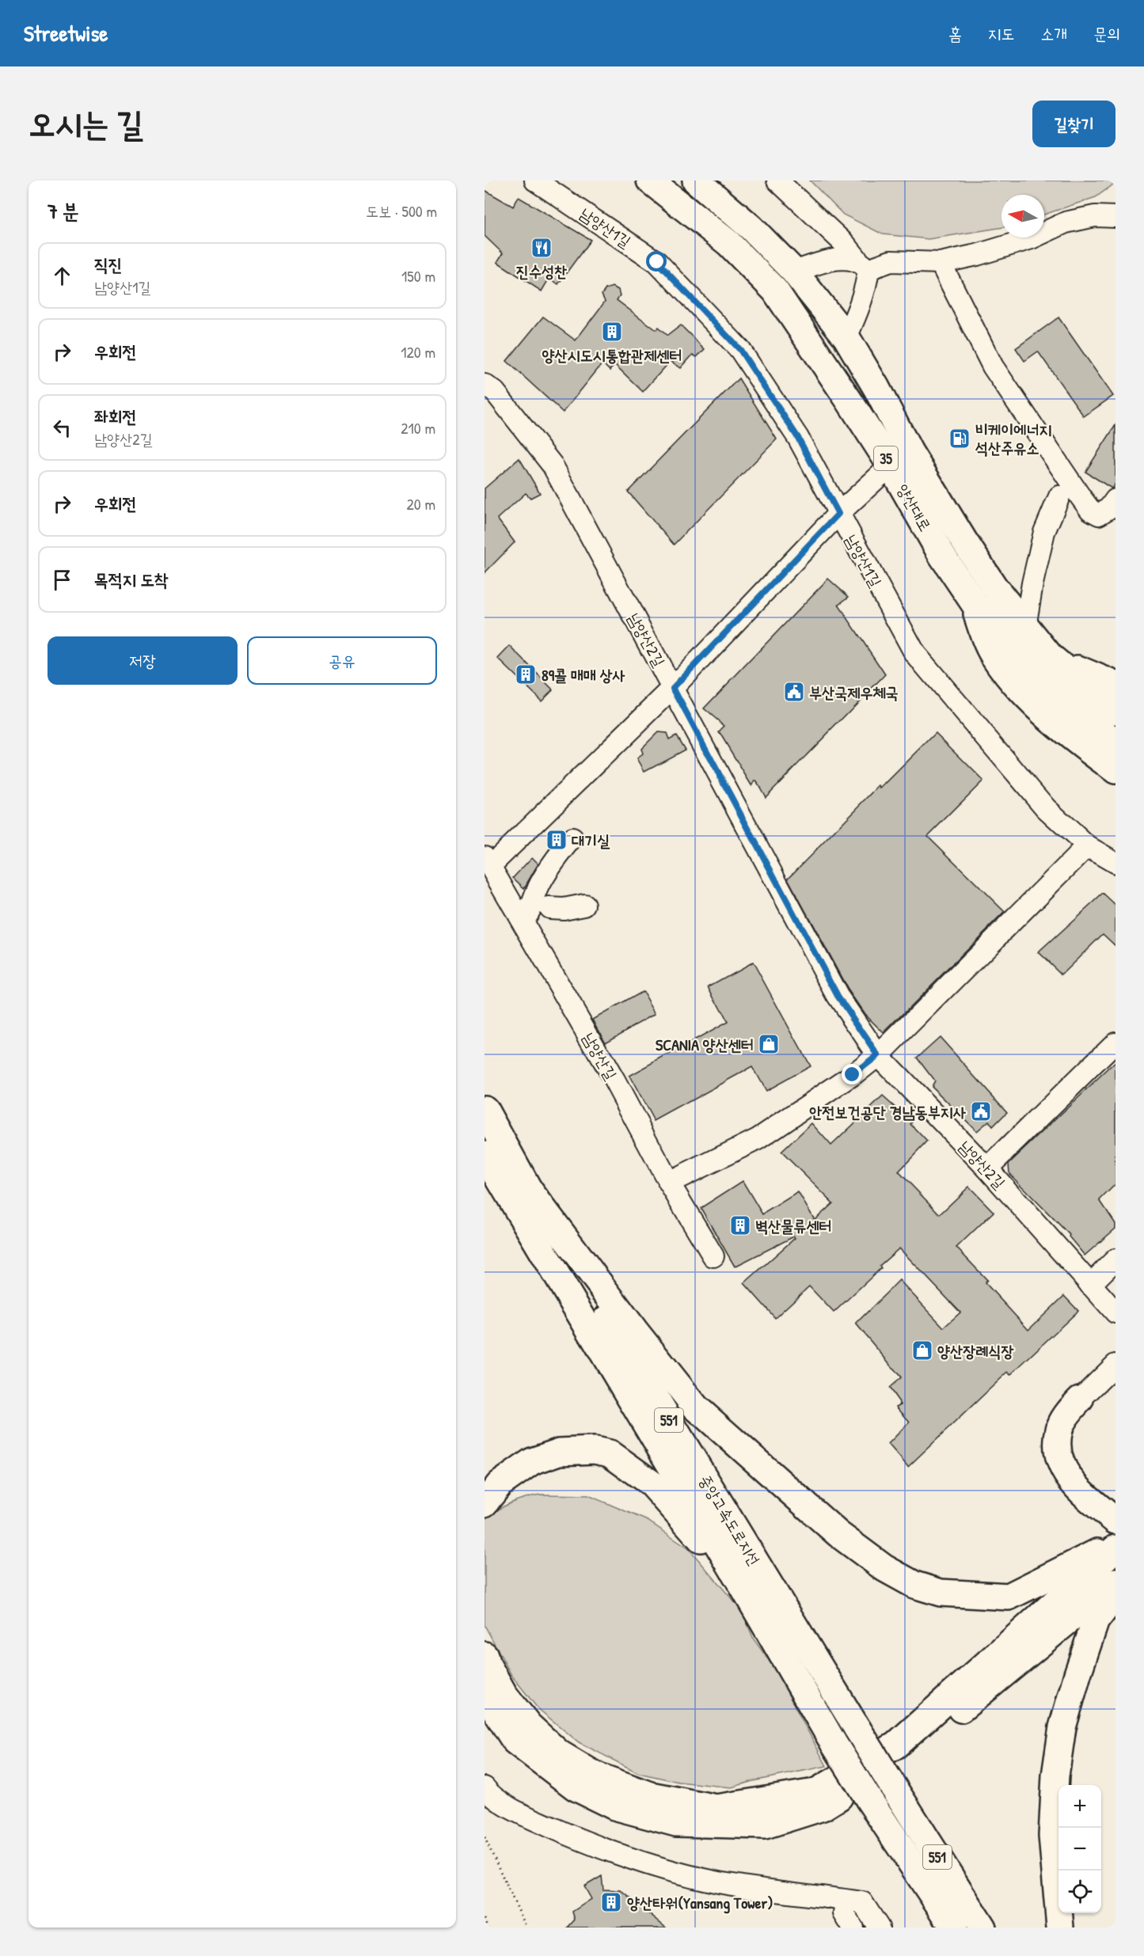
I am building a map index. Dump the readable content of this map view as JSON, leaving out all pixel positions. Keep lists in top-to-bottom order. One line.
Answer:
{"streets":{"main road":["35","양산대로","551","중앙고속도로지선"],"street":["남양산1길","남양산2길","남양산길"]},"places":{"restaurant":["진수성찬"],"building":["양산시도시통합관제센터","89콜 매매 상사","대기실","벽산물류센터","양산타워(Yansang Tower)"],"fuel station":["비케이에너지 석산주유소"],"public building":["부산국제우체국","안전보건공단 경남동부지사"],"shop":["SCANIA 양산센터","양산장례식장"]},"north":"left","page":{"header":"Streetwise","nav":["홈","지도","소개","문의"],"title":"오시는 길","buttons":["길찾기",["저장","공유"]],"heading":["7 분","도보 · 500 m"],"list":[["직진","남양산1길","150 m"],["우회전","120 m"],["좌회전","남양산2길","210 m"],["우회전","20 m"],"목적지 도착"],"map_buttons":["+","−"]}}
